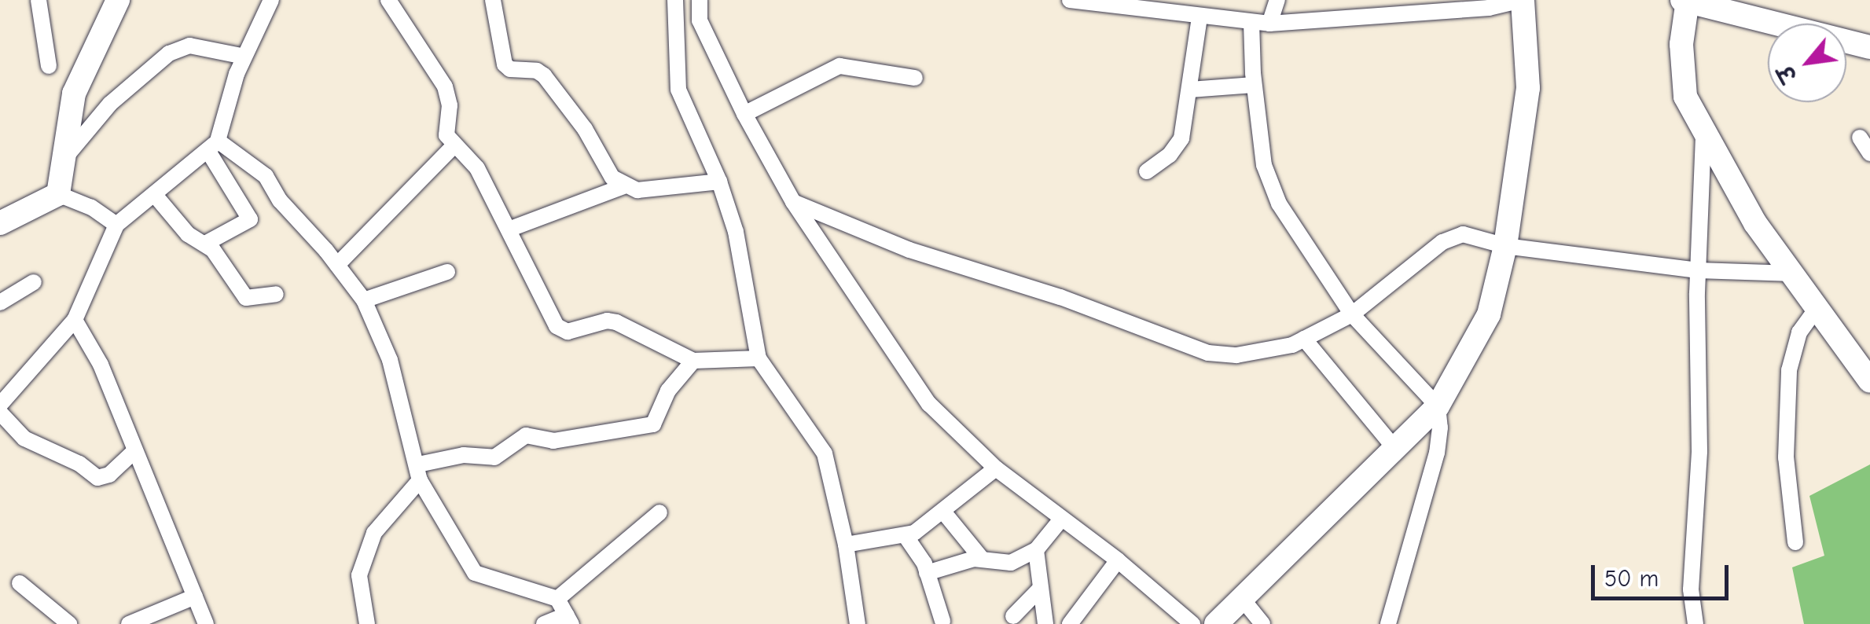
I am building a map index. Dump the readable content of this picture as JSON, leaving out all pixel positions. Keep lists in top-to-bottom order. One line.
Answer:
{"scale_bar":"50 m","north":"bottom left"}
